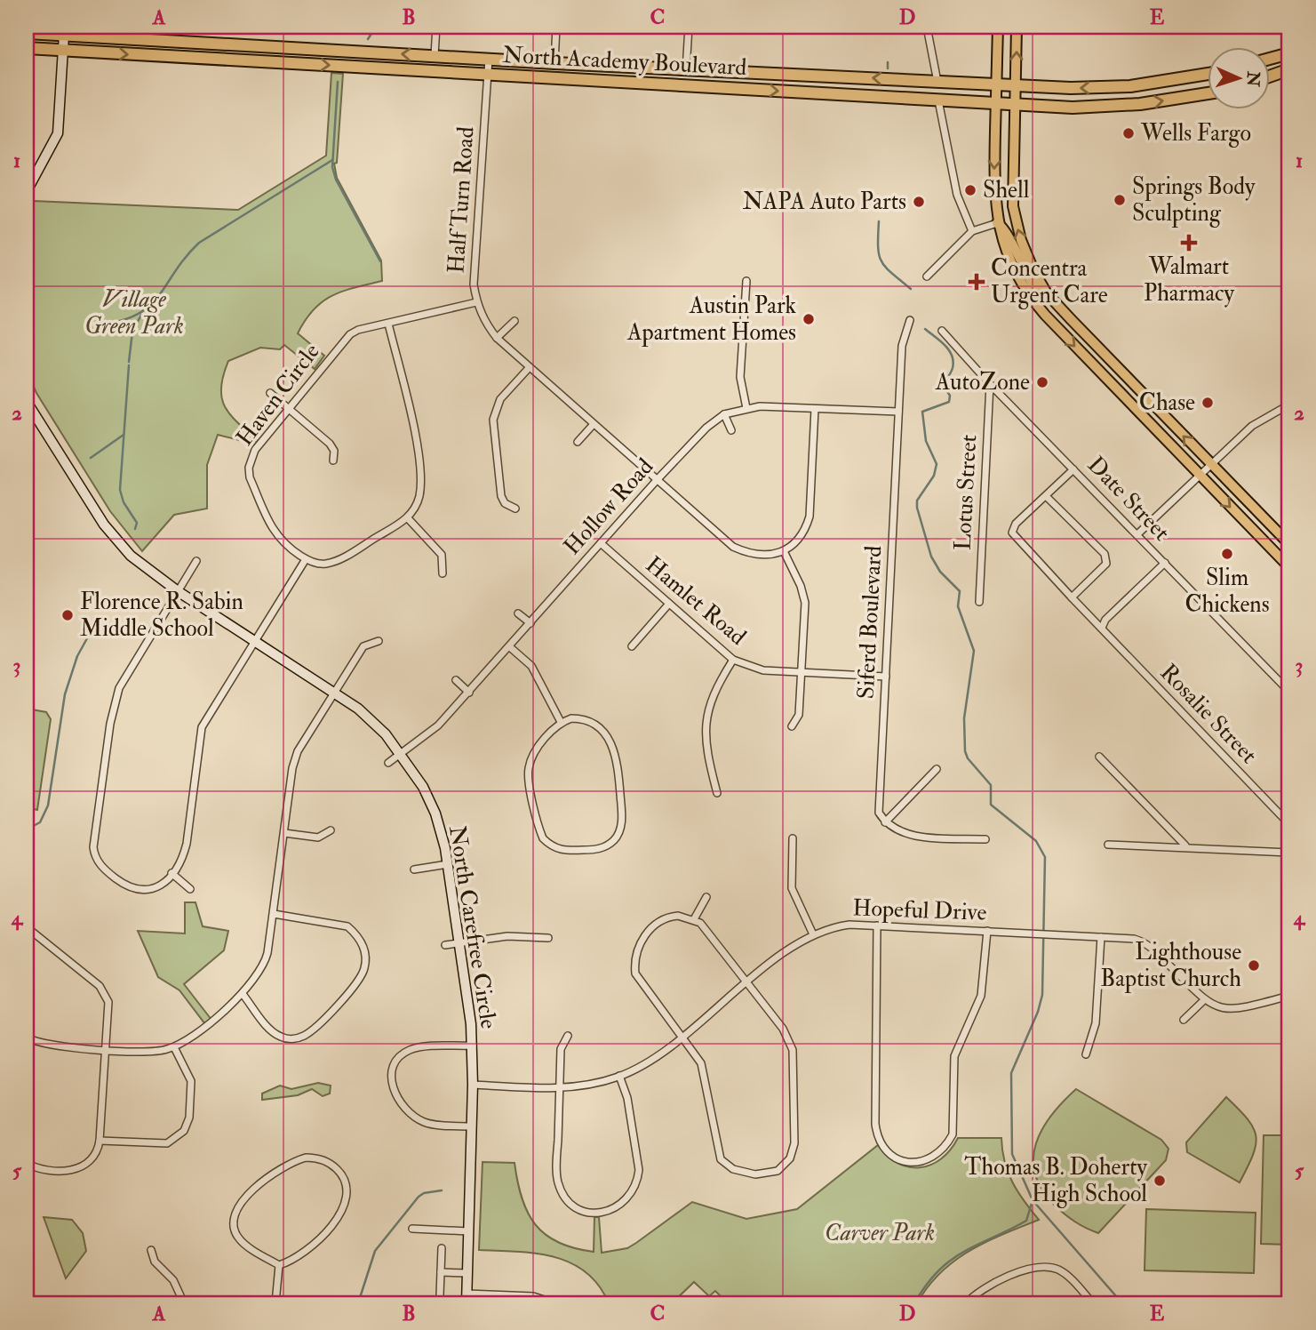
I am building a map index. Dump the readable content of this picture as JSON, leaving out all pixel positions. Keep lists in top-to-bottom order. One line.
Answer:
{"streets":{"highway":["North Academy Boulevard"],"main road":["North Carefree Circle"],"street":["Half Turn Road","Haven Circle","Lotus Street","Date Street","Hollow Road","Hamlet Road","Siferd Boulevard","Rosalie Street","Hopeful Drive"]},"crossings":[["North Academy Boulevard","Half Turn Road"],["Half Turn Road","Haven Circle"],["Half Turn Road","Hollow Road"],["Lotus Street","Date Street"],["Hollow Road","Hamlet Road"],["Hollow Road","Siferd Boulevard"],["Hollow Road","North Carefree Circle"],["Hamlet Road","Siferd Boulevard"],["Hopeful Drive","North Carefree Circle"]],"parks":["Village Green Park","Carver Park"],"places":{"other":["Wells Fargo","Shell","Springs Body Sculpting","NAPA Auto Parts","Austin Park Apartment Homes","AutoZone","Chase","Slim Chickens","Florence R. Sabin Middle School","Lighthouse Baptist Church","Thomas B. Doherty High School"],"health":["Walmart Pharmacy","Concentra Urgent Care"]},"north":"right","grid":{"columns":["A","B","C","D","E"],"rows":["1","2","3","4","5"]}}
